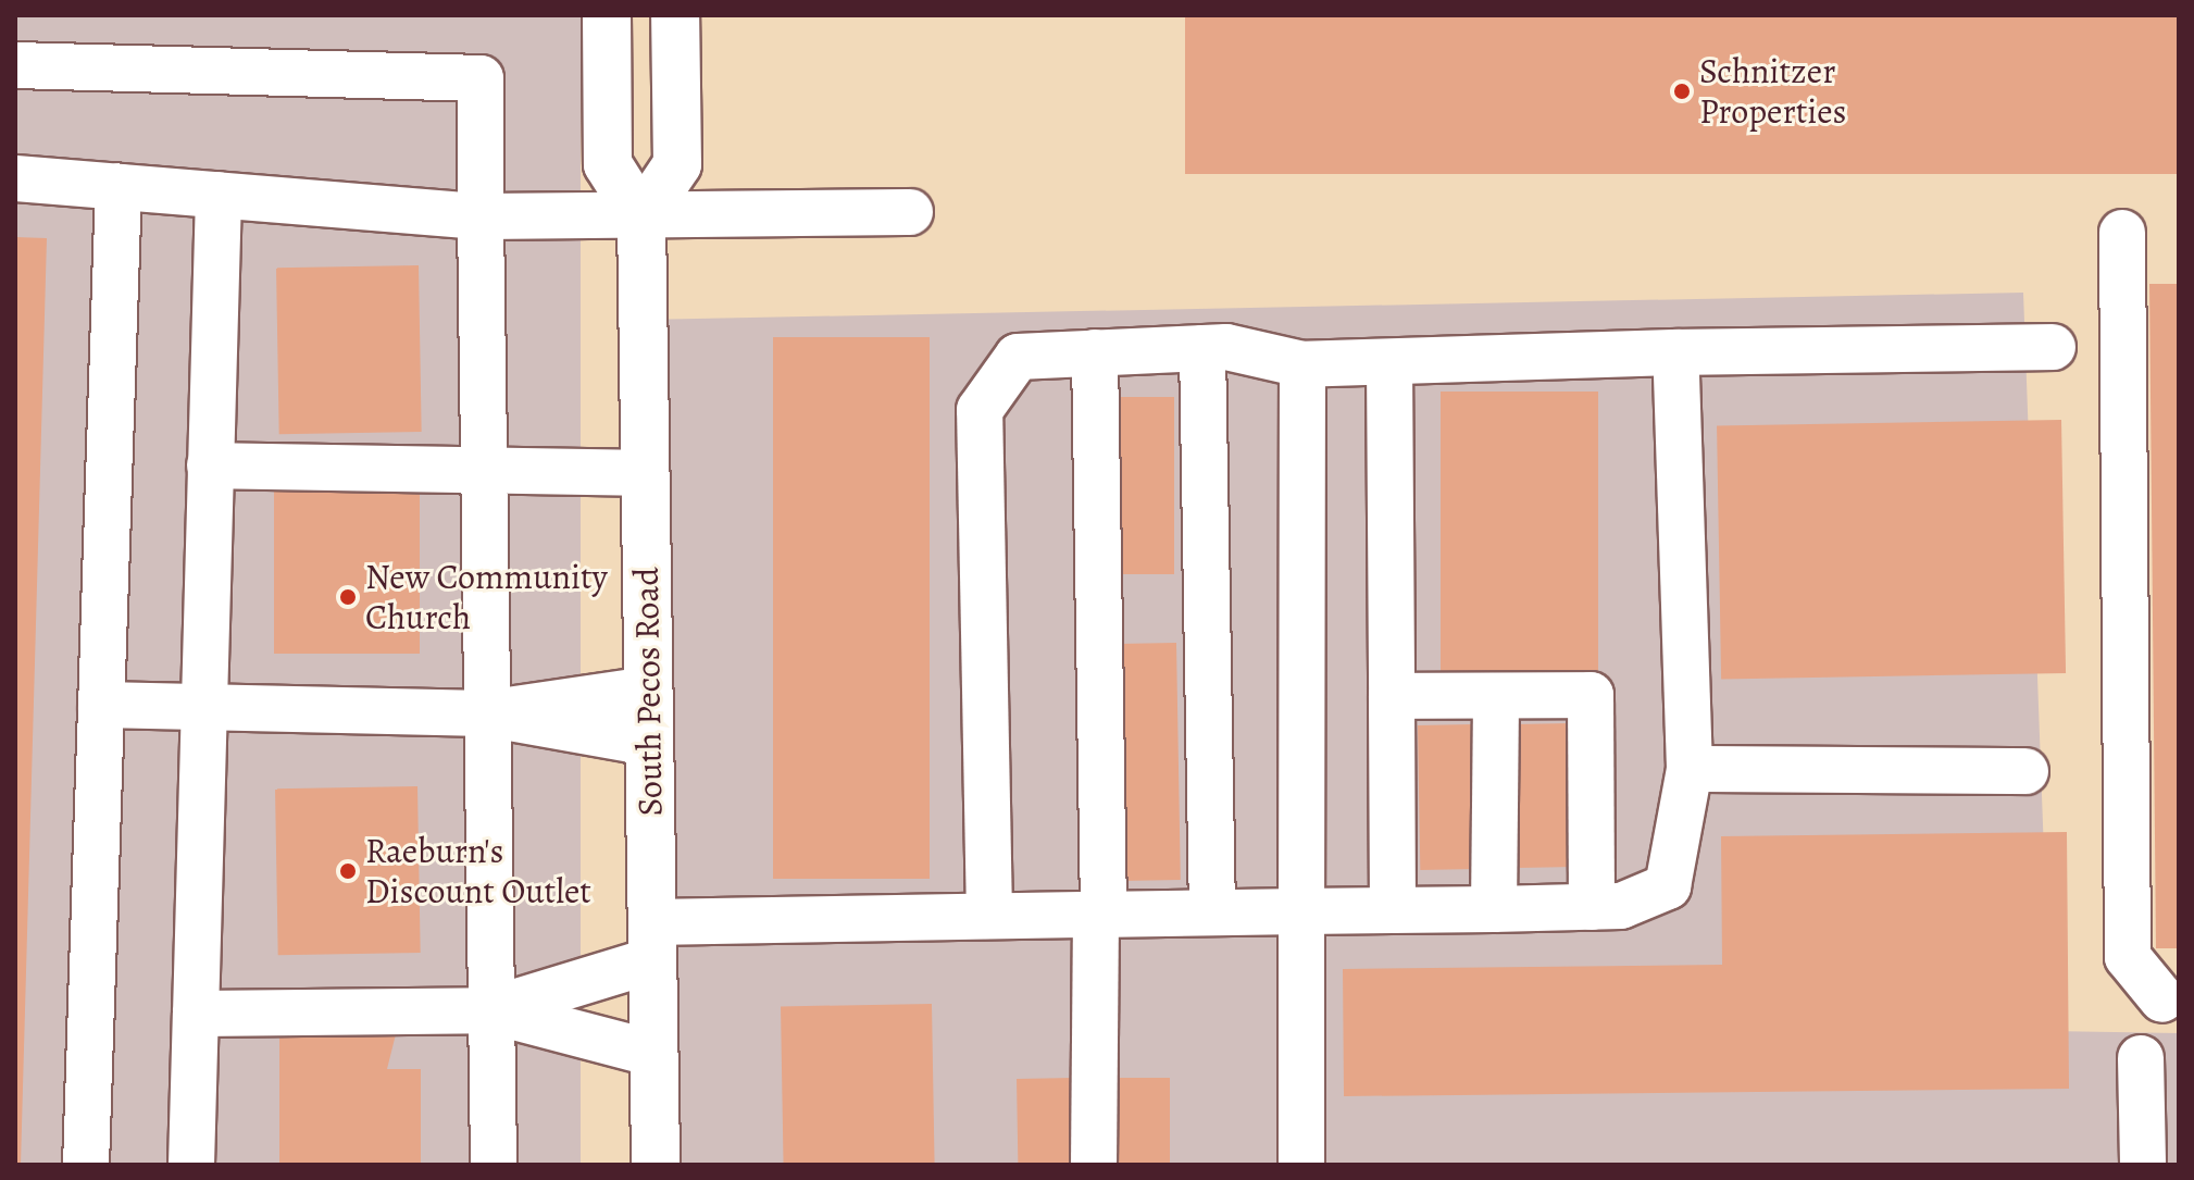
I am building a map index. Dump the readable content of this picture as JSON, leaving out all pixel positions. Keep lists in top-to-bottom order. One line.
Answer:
{"streets":{"main road":["South Pecos Road"]},"places":["Schnitzer Properties","New Community Church","Raeburn's Discount Outlet"]}
